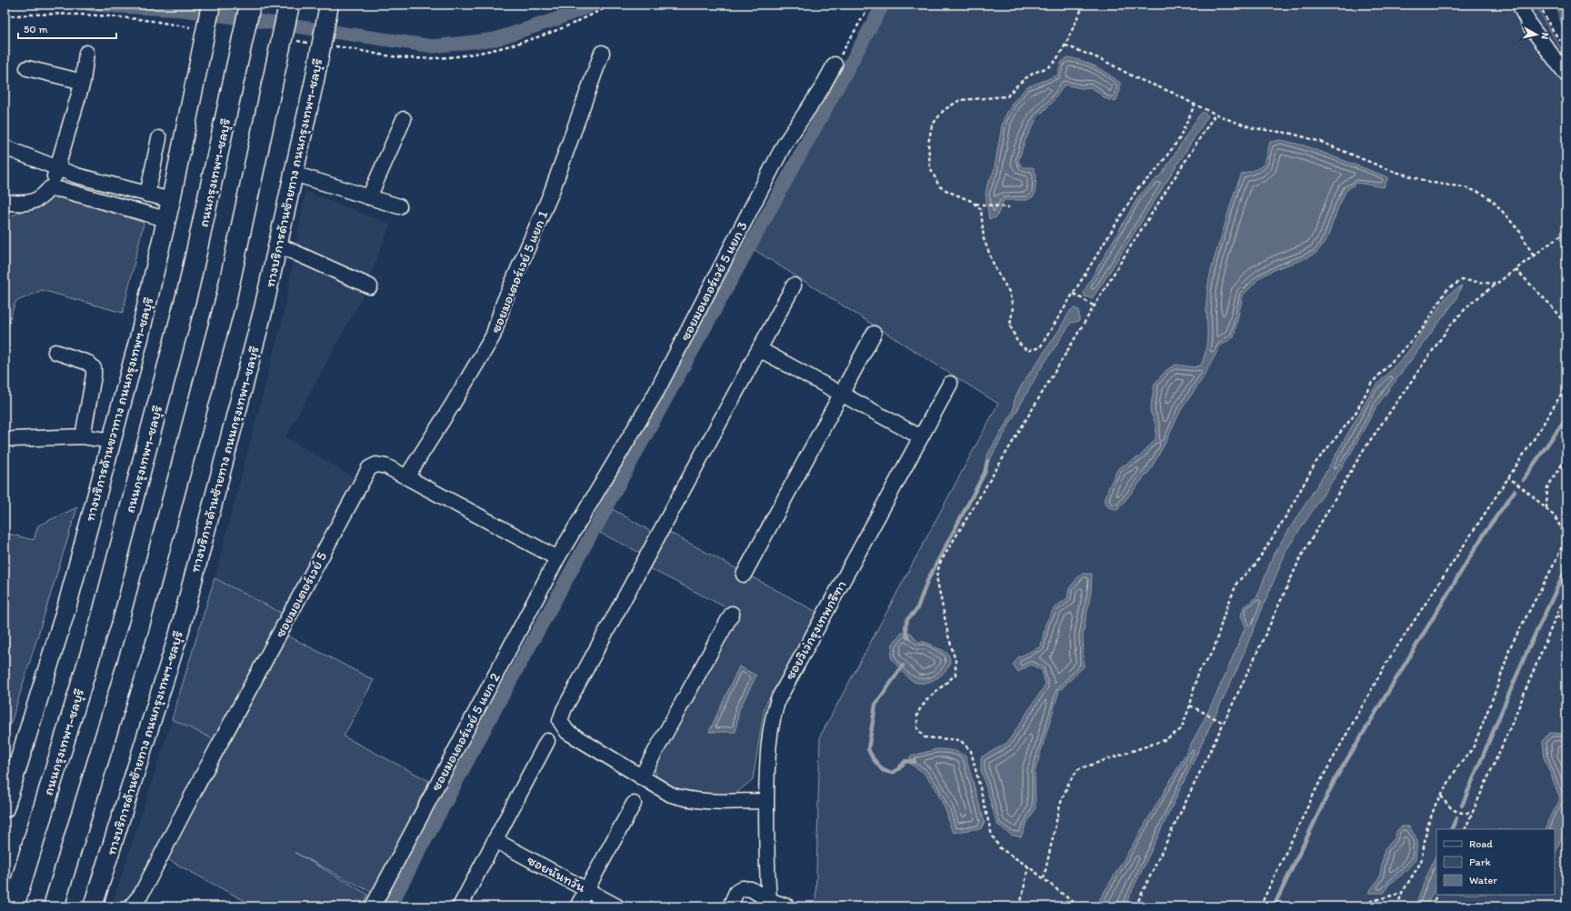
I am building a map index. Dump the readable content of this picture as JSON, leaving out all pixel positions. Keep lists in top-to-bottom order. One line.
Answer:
{"streets":{"highway":["ถนนกรุงเทพฯ-ชลบุรี"],"main road":["ทางบริการด้านซ้ายทาง ถนนกรุงเทพฯ-ชลบุรี","ทางบริการด้านขวาทาง ถนนกรุงเทพฯ-ชลบุรี"],"street":["ซอยมอเตอร์เวย์ 5 แยก 1","ซอยมอเตอร์เวย์ 5 แยก 3","ซอยมอเตอร์เวย์ 5","ซอยวิเว่กรุงเทพกรีฑา","ซอยมอเตอร์เวย์ 5 แยก 2","ซอยนันทวัน"]},"crossings":[["ซอยมอเตอร์เวย์ 5 แยก 1","ซอยมอเตอร์เวย์ 5"],["ซอยมอเตอร์เวย์ 5 แยก 3","ซอยมอเตอร์เวย์ 5"],["ซอยมอเตอร์เวย์ 5 แยก 3","ซอยมอเตอร์เวย์ 5 แยก 2"],["ซอยมอเตอร์เวย์ 5","ซอยมอเตอร์เวย์ 5 แยก 2"]],"legend":["Road","Park","Water"],"scale_bar":"50 m","north":"right"}
